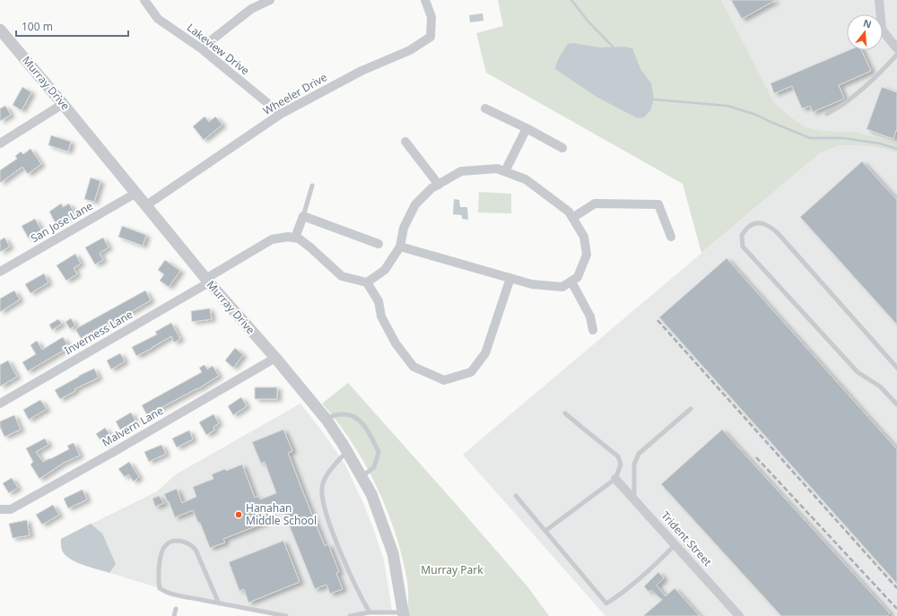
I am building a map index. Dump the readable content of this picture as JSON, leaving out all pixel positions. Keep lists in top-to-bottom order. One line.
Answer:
{"streets":{"street":["Lakeview Drive","Murray Drive","Wheeler Drive","San Jose Lane","Inverness Lane","Malvern Lane","Trident Street"]},"crossings":[["Lakeview Drive","Wheeler Drive"],["Murray Drive","Wheeler Drive"],["Murray Drive","San Jose Lane"],["Murray Drive","Inverness Lane"],["Murray Drive","Malvern Lane"]],"parks":["Murray Park"],"places":["Hanahan Middle School"],"scale_bar":"100 m","north":"top"}
